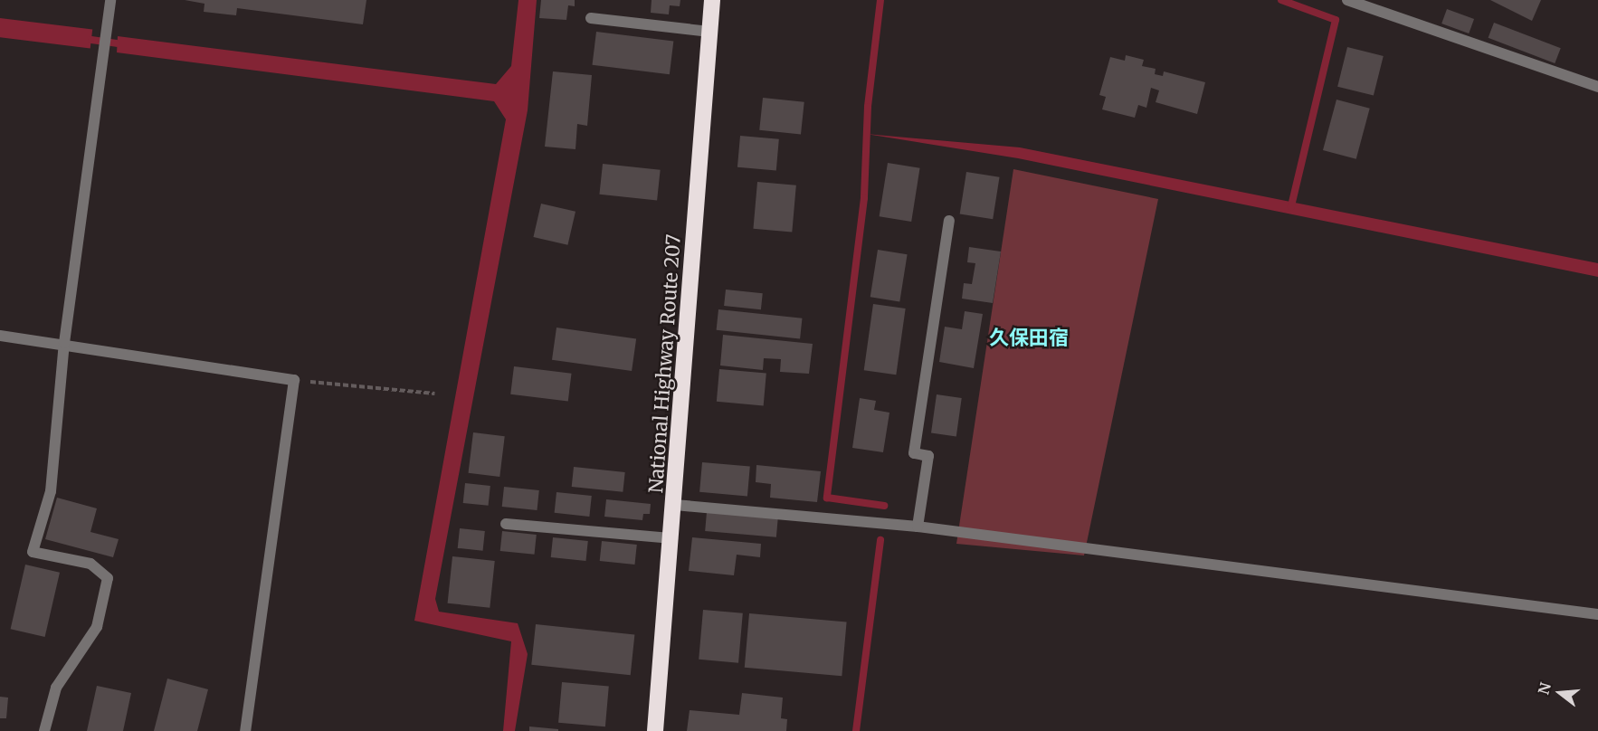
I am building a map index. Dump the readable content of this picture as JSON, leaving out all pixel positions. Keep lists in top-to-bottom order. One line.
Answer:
{"streets":{"highway":["National Highway Route 207"]},"districts":["久保田宿"],"north":"left"}
